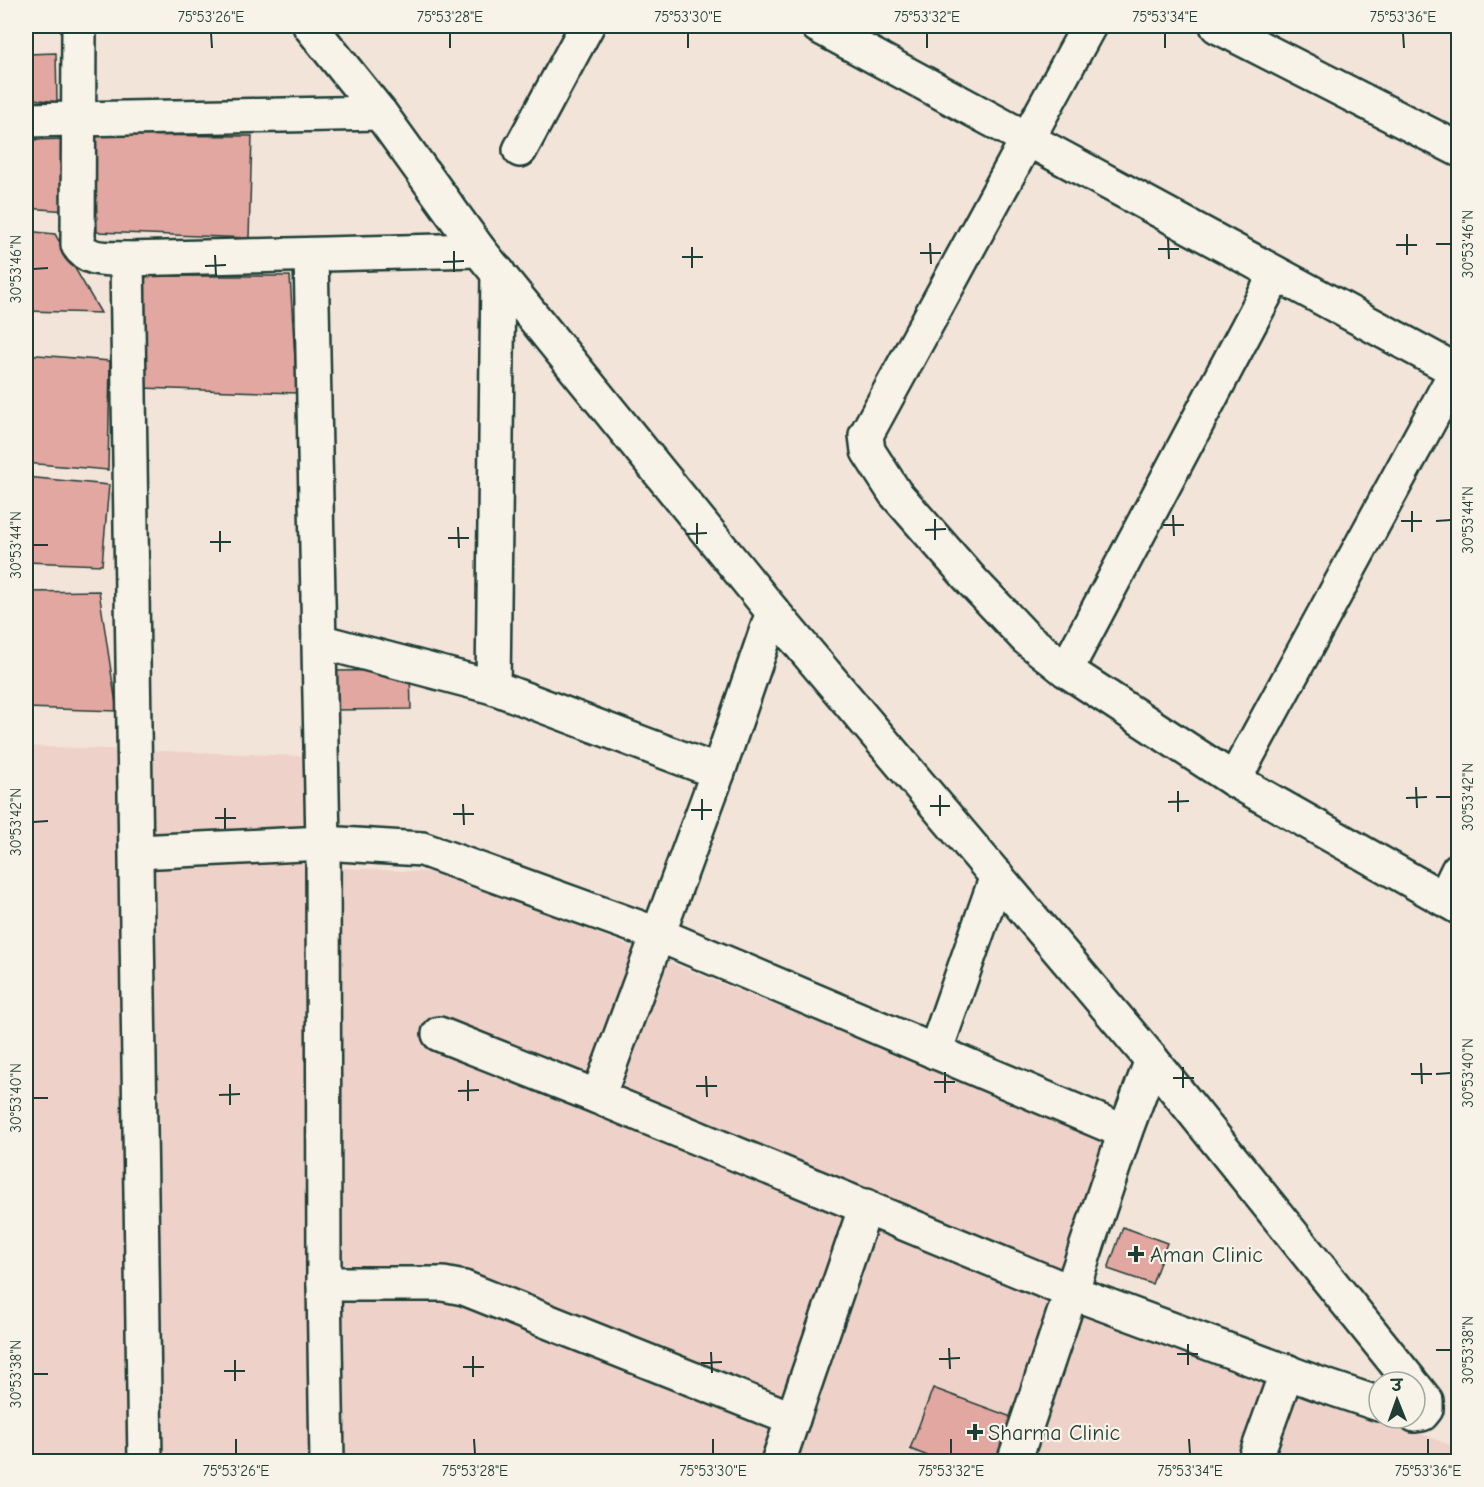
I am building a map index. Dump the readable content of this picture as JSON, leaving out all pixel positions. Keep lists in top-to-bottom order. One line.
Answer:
{"places":{"health":["Aman Clinic","Sharma Clinic"]},"north":"top","coordinates":["75°53'26\"E","75°53'28\"E","75°53'30\"E","75°53'32\"E","75°53'34\"E","75°53'36\"E","30°53'46\"N","30°53'44\"N","30°53'42\"N","30°53'40\"N","30°53'38\"N"]}
